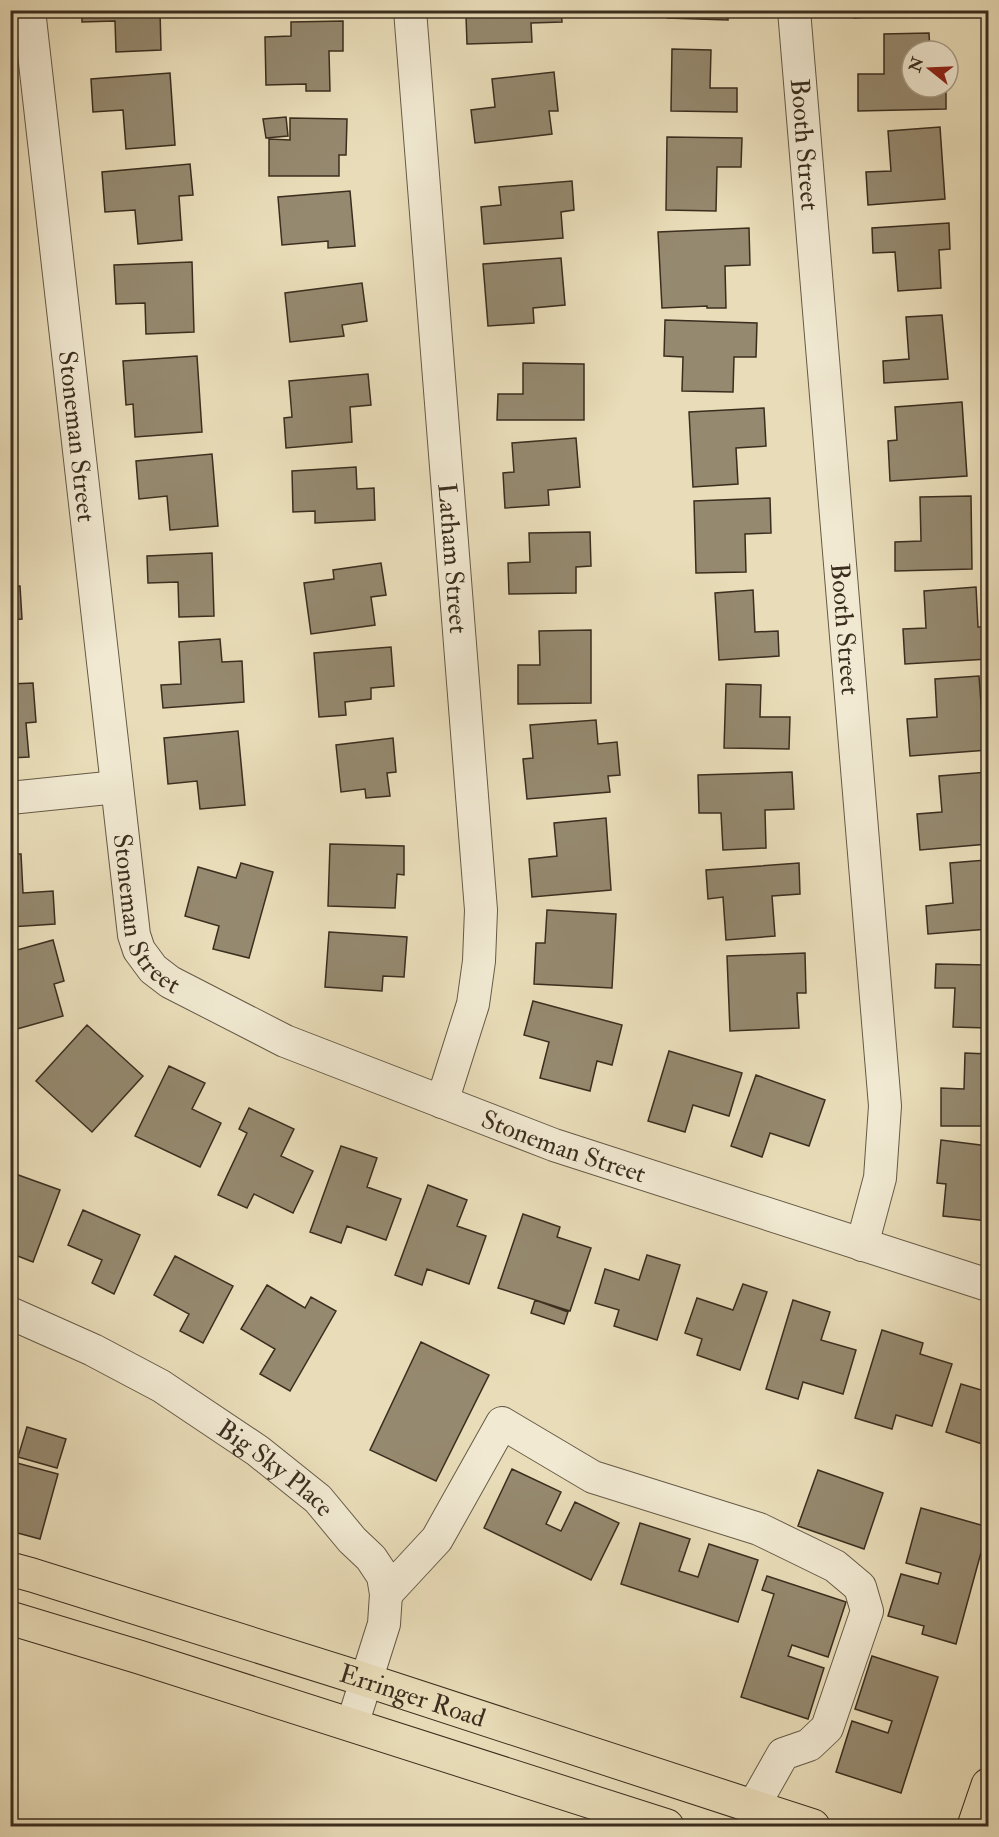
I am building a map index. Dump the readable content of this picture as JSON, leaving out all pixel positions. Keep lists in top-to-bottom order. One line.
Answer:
{"streets":{"main road":["Erringer Road"],"street":["Booth Street","Stoneman Street","Latham Street","Big Sky Place"]},"crossings":[["Booth Street","Stoneman Street"],["Stoneman Street","Latham Street"],["Big Sky Place","Erringer Road"]],"north":"left"}
